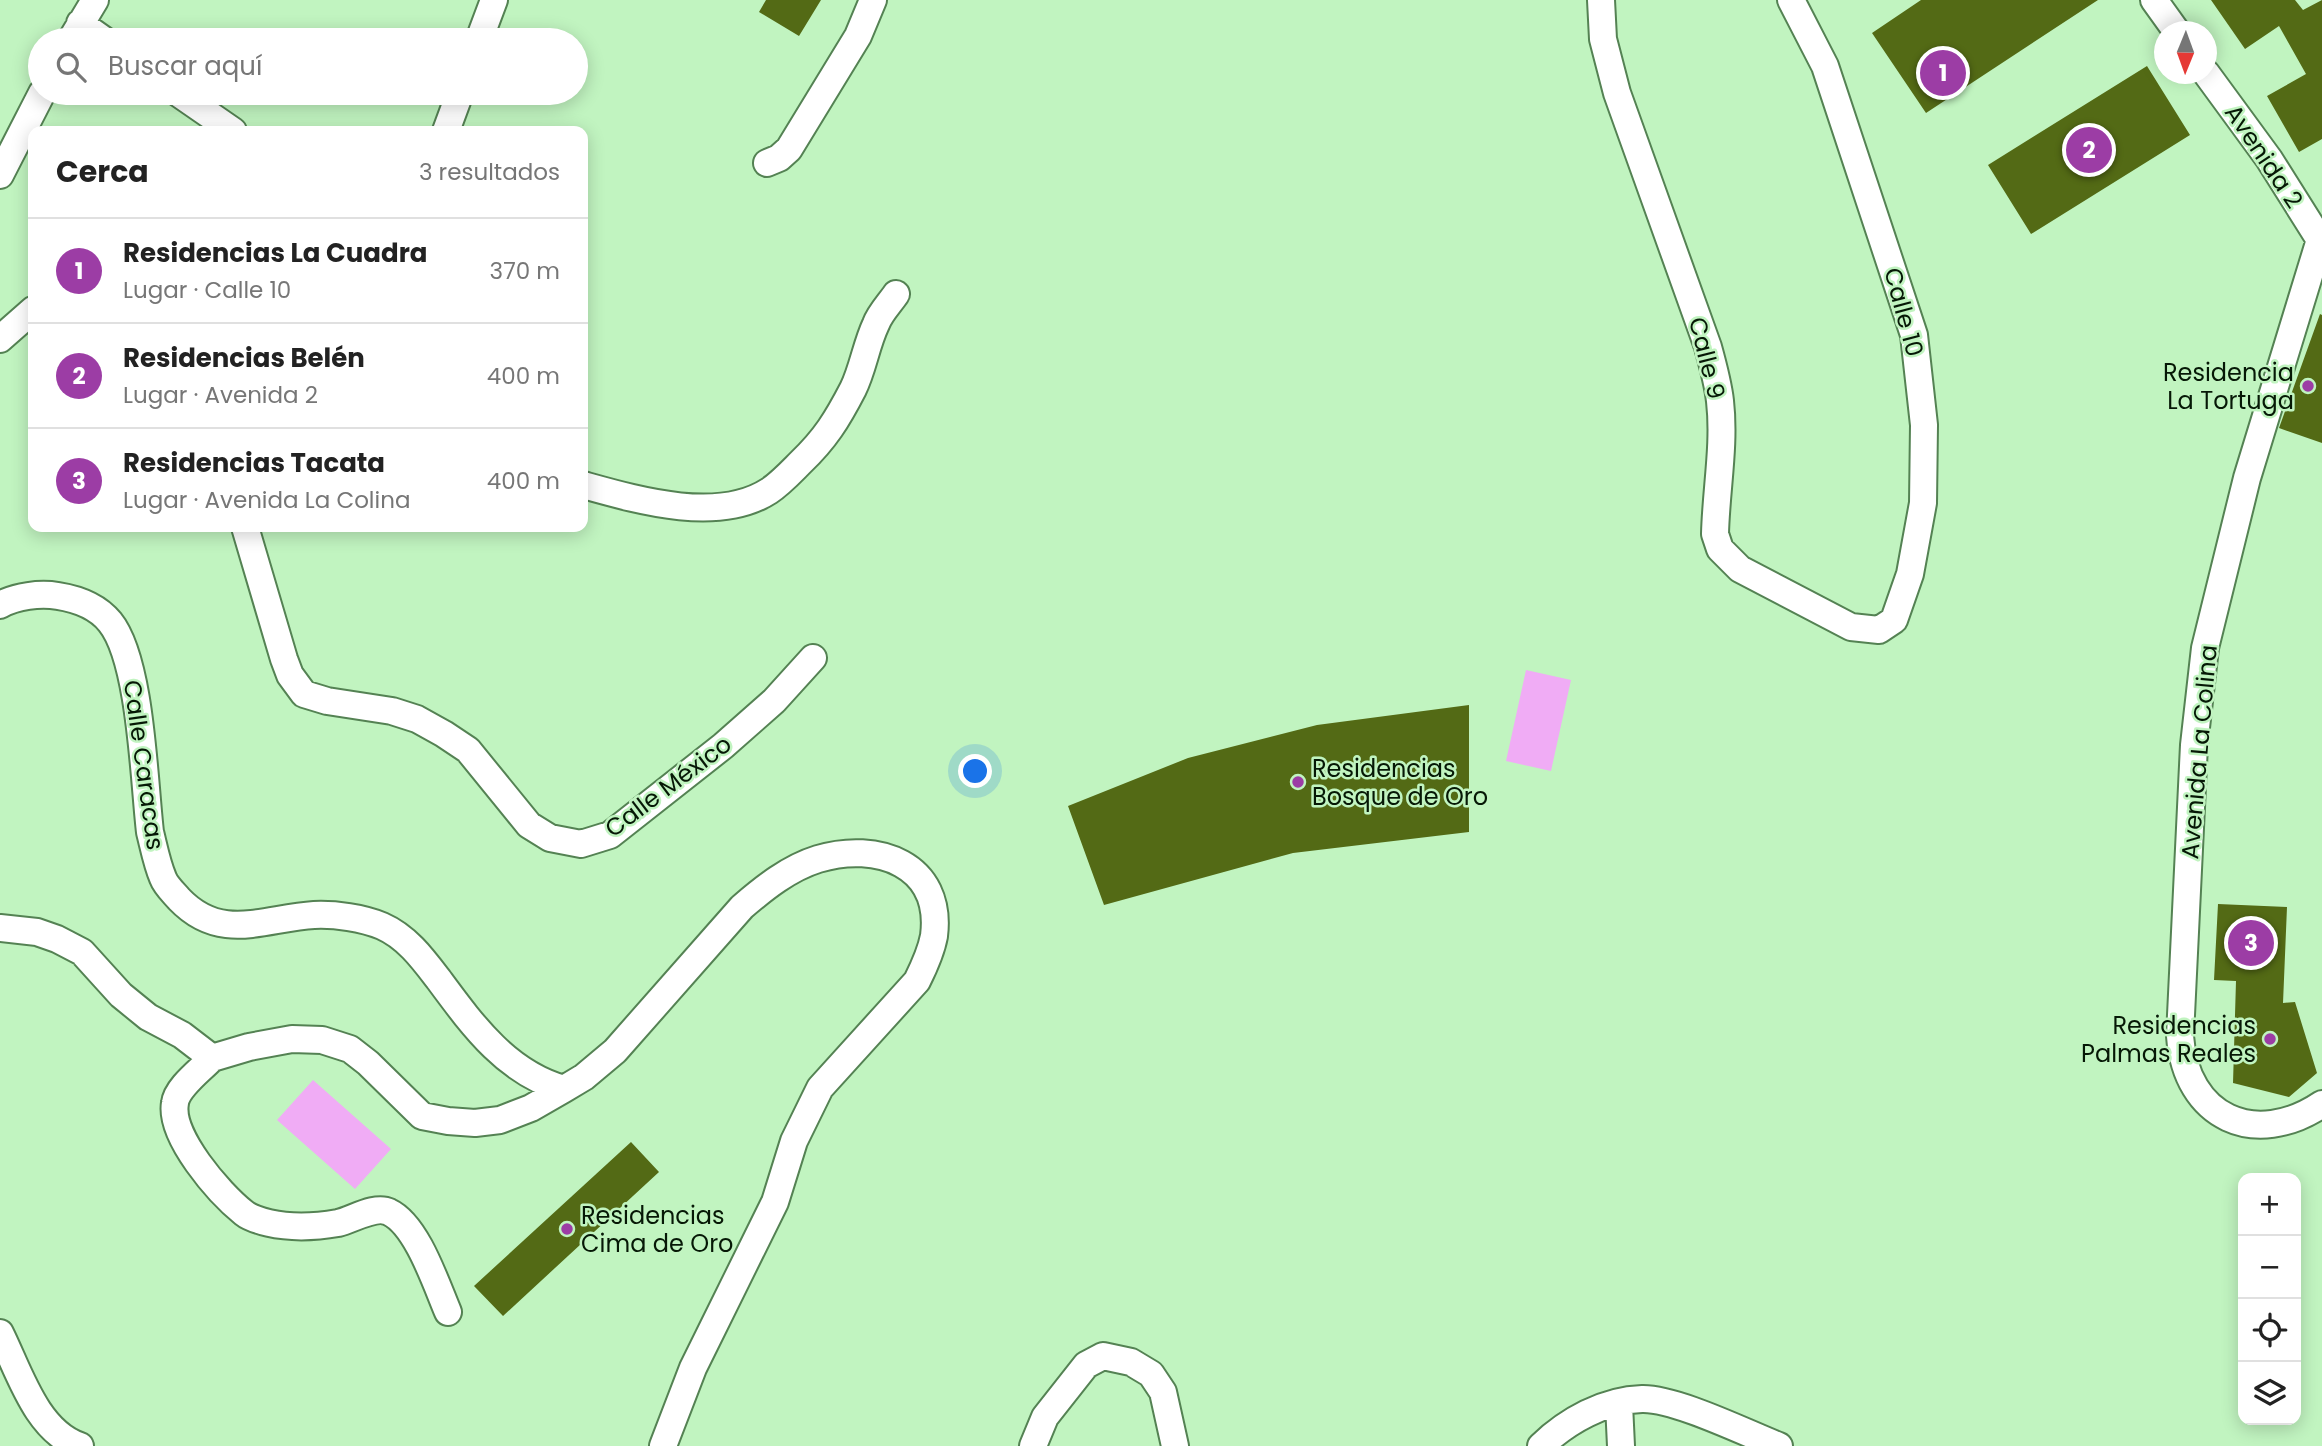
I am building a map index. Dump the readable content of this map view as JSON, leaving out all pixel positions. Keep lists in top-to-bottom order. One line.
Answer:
{"streets":{"street":["Avenida 2","Calle 10","Calle 9","Avenida La Colina","Calle Caracas","Calle México"]},"crossings":[["Avenida 2","Avenida La Colina"],["Calle 10","Calle 9"]],"places":["Residencia La Tortuga","Residencias Bosque de Oro","Residencias Palmas Reales","Residencias Cima de Oro"],"north":"bottom","page":{"search":"Buscar aquí","pins":["1","2","3"],"heading":["Cerca","3 resultados"],"list":[{"mark":"1","name":"Residencias La Cuadra","note":"Lugar · Calle 10","value":"370 m"},{"mark":"2","name":"Residencias Belén","note":"Lugar · Avenida 2","value":"400 m"},{"mark":"3","name":"Residencias Tacata","note":"Lugar · Avenida La Colina","value":"400 m"}],"map_buttons":["+","−"]}}
